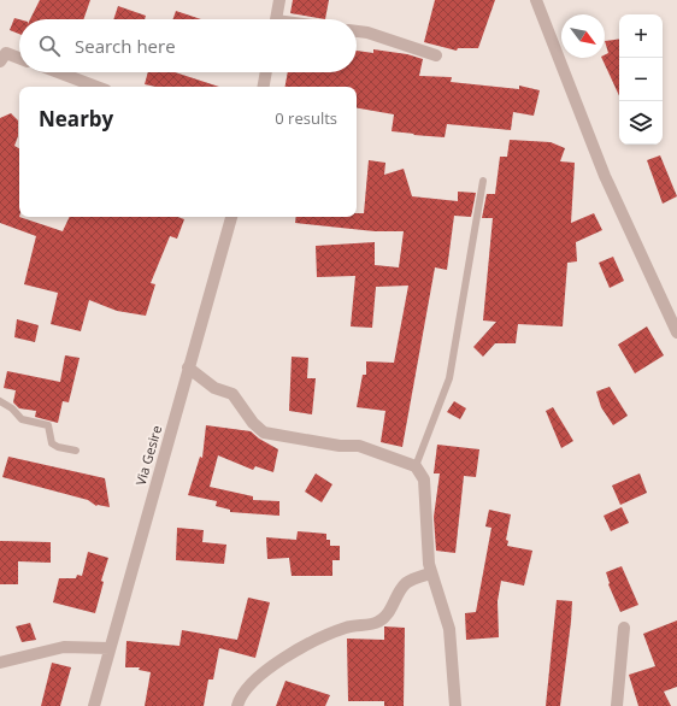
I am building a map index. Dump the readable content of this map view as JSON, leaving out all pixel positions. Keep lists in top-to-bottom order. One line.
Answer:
{"streets":{"street":["Via Gesire"]},"north":"bottom right","page":{"map_buttons":["+","−"],"search":"Search here","heading":["Nearby","0 results"]}}
